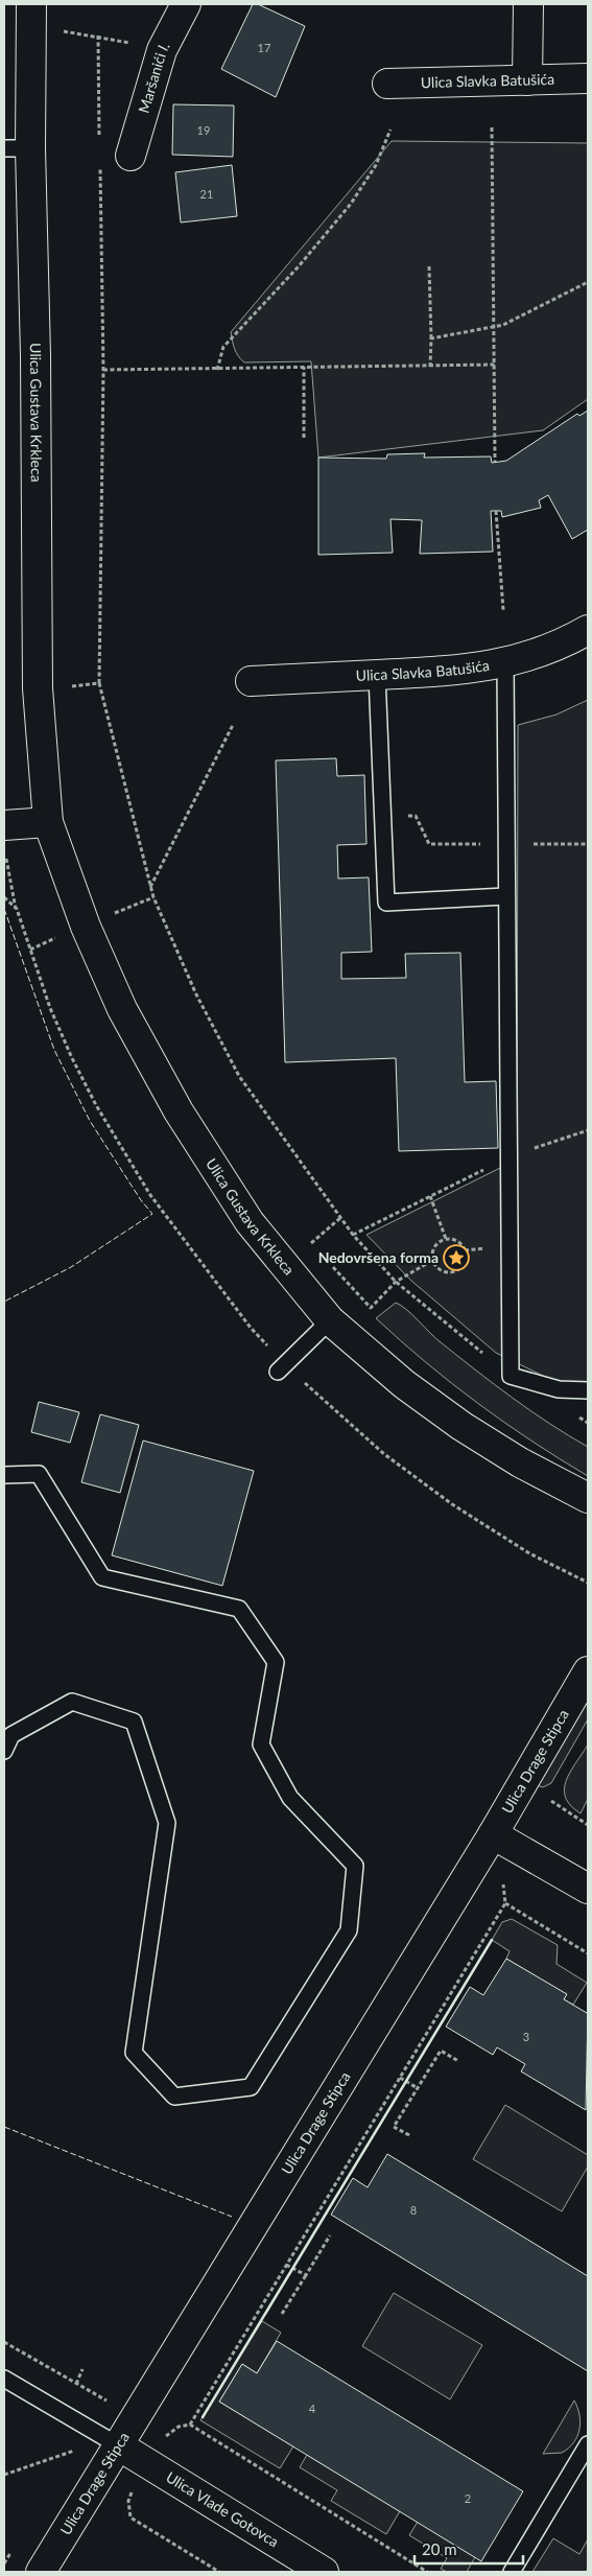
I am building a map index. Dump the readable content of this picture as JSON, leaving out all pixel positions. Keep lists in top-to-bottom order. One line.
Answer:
{"streets":{"street":["Maršanići I.","Ulica Slavka Batušića","Ulica Gustava Krkleca","Ulica Drage Stipca","Ulica Vlade Gotovca"]},"crossings":[["Ulica Drage Stipca","Ulica Vlade Gotovca"]],"places":{"place":["Nedovršena forma"]},"house_numbers":["17","19","21","3","8","4","2"],"scale_bar":"20 m"}
